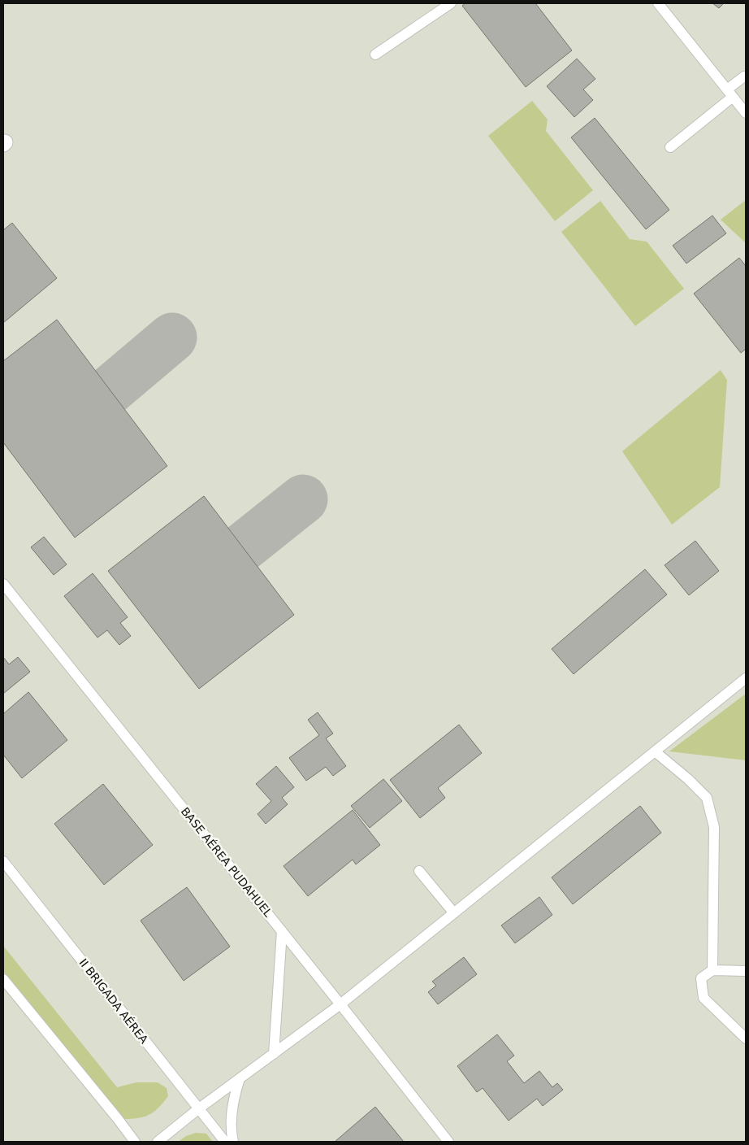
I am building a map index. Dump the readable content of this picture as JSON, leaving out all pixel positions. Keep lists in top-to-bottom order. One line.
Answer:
{"streets":{"lane":["BASE AÉREA PUDAHUEL","II BRIGADA AÉREA"]}}
